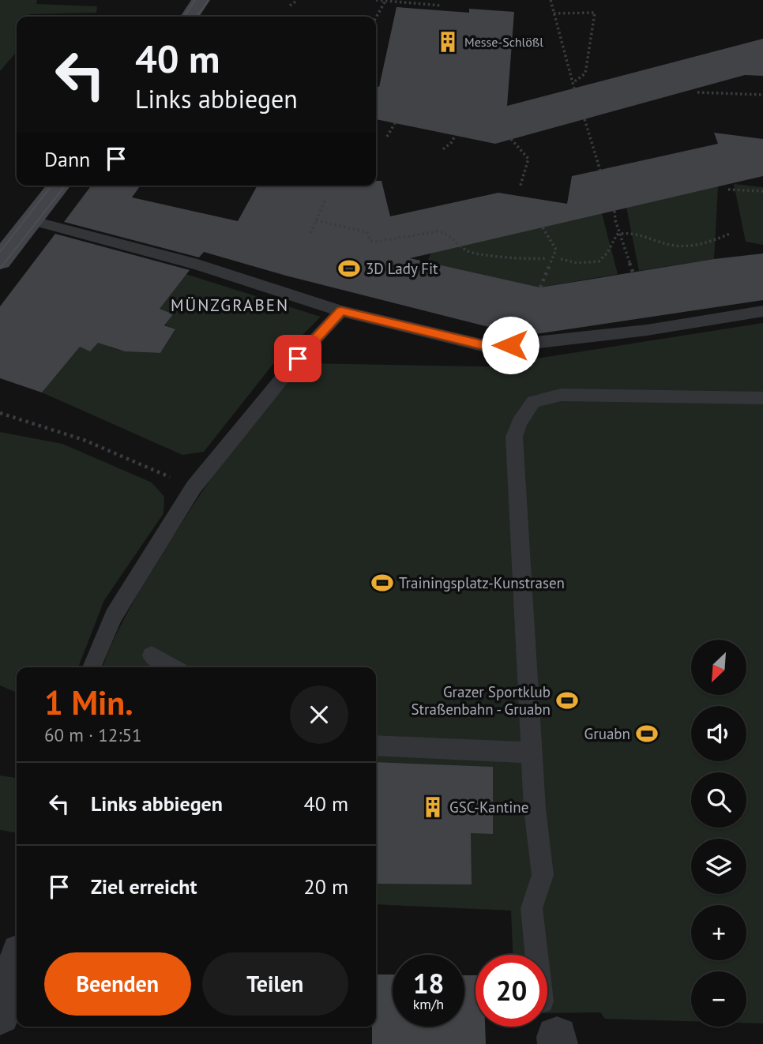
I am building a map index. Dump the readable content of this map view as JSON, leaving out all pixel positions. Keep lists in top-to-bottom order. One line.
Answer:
{"districts":["MÜNZGRABEN"],"places":{"building":["Messe-Schlößl","GSC-Kantine"],"sports":["3D Lady Fit","Trainingsplatz-Kunstrasen","Grazer Sportklub Straßenbahn - Gruabn","Gruabn"]},"north":"bottom left","page":{"turn":["40 m","Links abbiegen"],"then":"Dann","map_buttons":["+","−"],"heading":["1 Min.","60 m · 12:51"],"list":[{"name":"Links abbiegen","value":"40 m"},{"name":"Ziel erreicht","value":"20 m"}],"buttons":["Beenden","Teilen"],"speed":"18 km/h","limit":"20"}}
